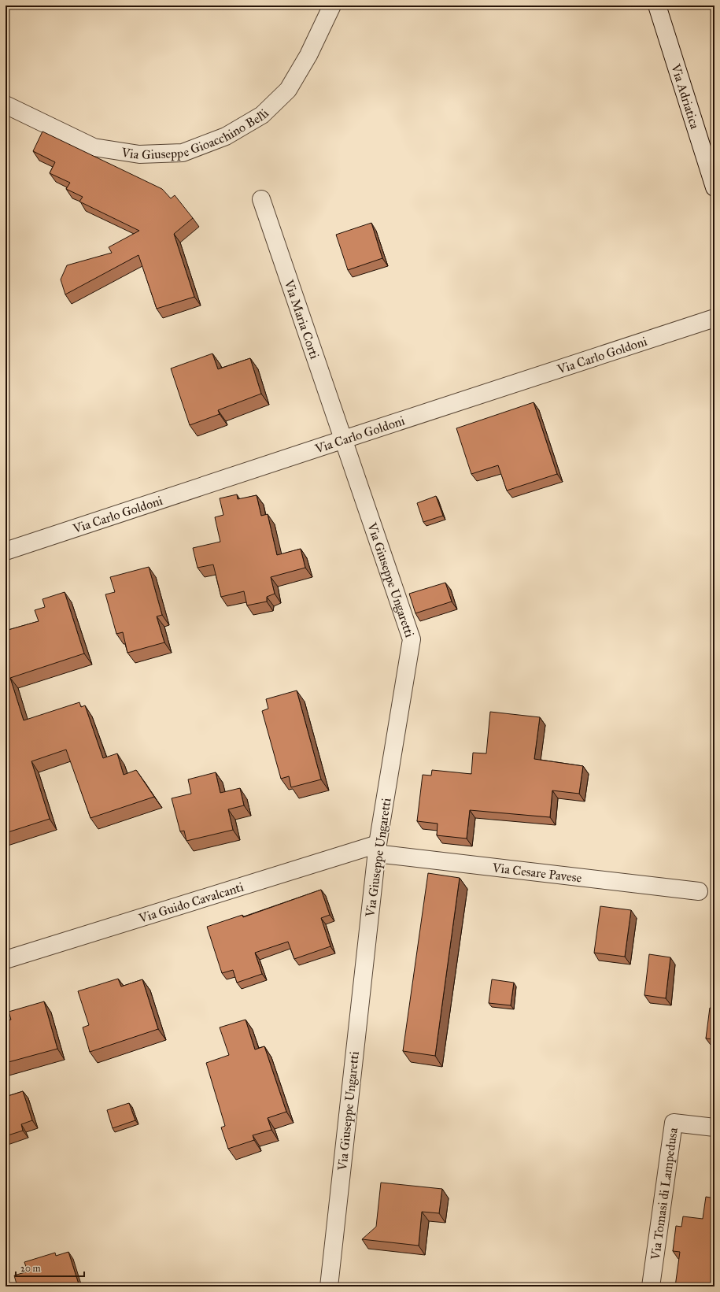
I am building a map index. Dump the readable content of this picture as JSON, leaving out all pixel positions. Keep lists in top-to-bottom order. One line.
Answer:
{"streets":{"street":["Via Adriatica","Via Giuseppe Gioacchino Belli","Via Maria Corti","Via Carlo Goldoni","Via Giuseppe Ungaretti","Via Cesare Pavese","Via Guido Cavalcanti","Via Tomasi di Lampedusa"]},"crossings":[["Via Maria Corti","Via Carlo Goldoni"],["Via Maria Corti","Via Giuseppe Ungaretti"],["Via Carlo Goldoni","Via Giuseppe Ungaretti"],["Via Giuseppe Ungaretti","Via Cesare Pavese"],["Via Giuseppe Ungaretti","Via Guido Cavalcanti"],["Via Cesare Pavese","Via Guido Cavalcanti"]],"scale_bar":"20 m"}
